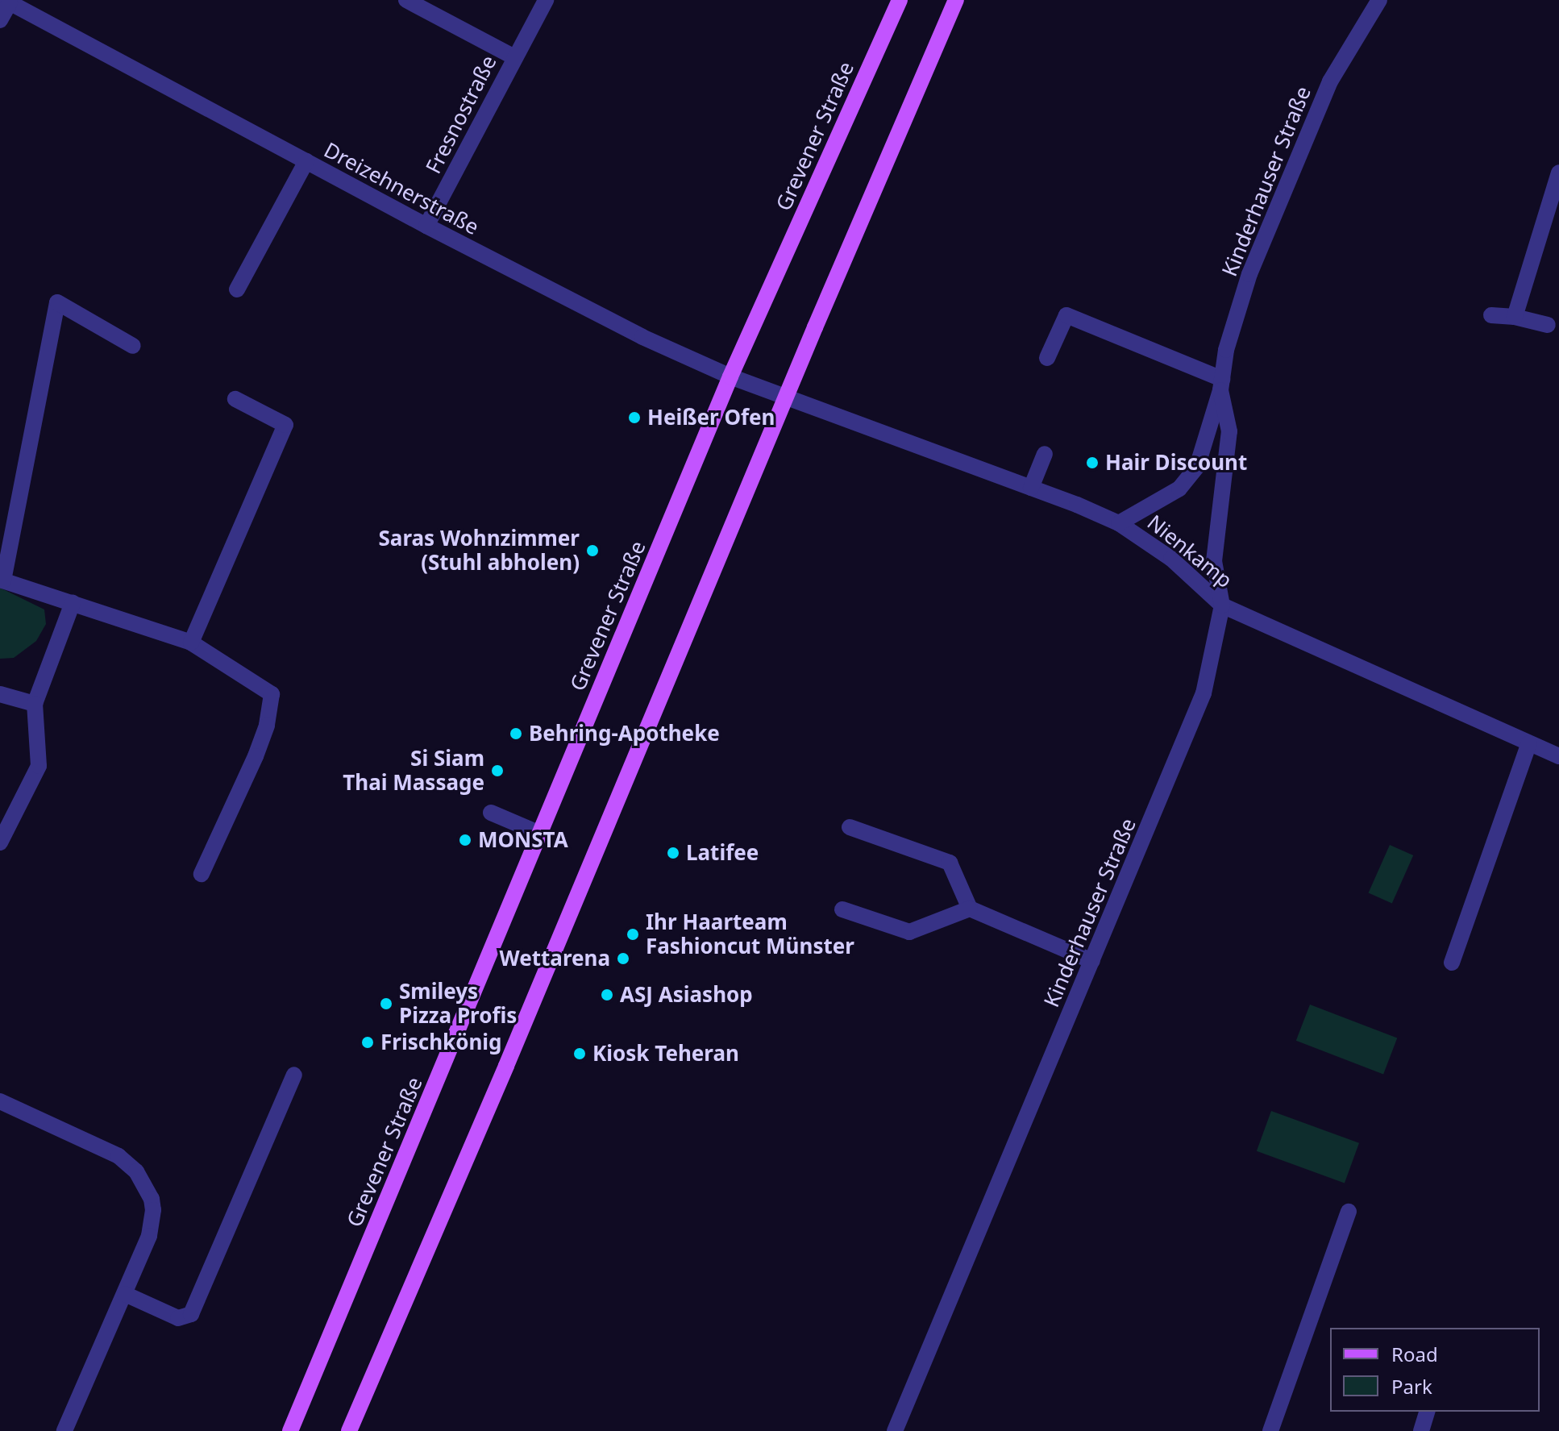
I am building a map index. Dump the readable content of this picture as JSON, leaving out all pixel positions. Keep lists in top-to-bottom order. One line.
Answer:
{"streets":{"main road":["Grevener Straße"],"street":["Fresnostraße","Kinderhauser Straße","Dreizehnerstraße","Nienkamp"]},"crossings":[["Fresnostraße","Dreizehnerstraße"],["Grevener Straße","Dreizehnerstraße"],["Kinderhauser Straße","Nienkamp"],["Dreizehnerstraße","Nienkamp"]],"places":["Heißer Ofen","Hair Discount","Saras Wohnzimmer (Stuhl abholen)","Behring-Apotheke","Si Siam Thai Massage","MONSTA","Latifee","Ihr Haarteam Fashioncut Münster","Wettarena","ASJ Asiashop","Smileys Pizza Profis","Frischkönig","Kiosk Teheran"],"legend":["Road","Park"]}
